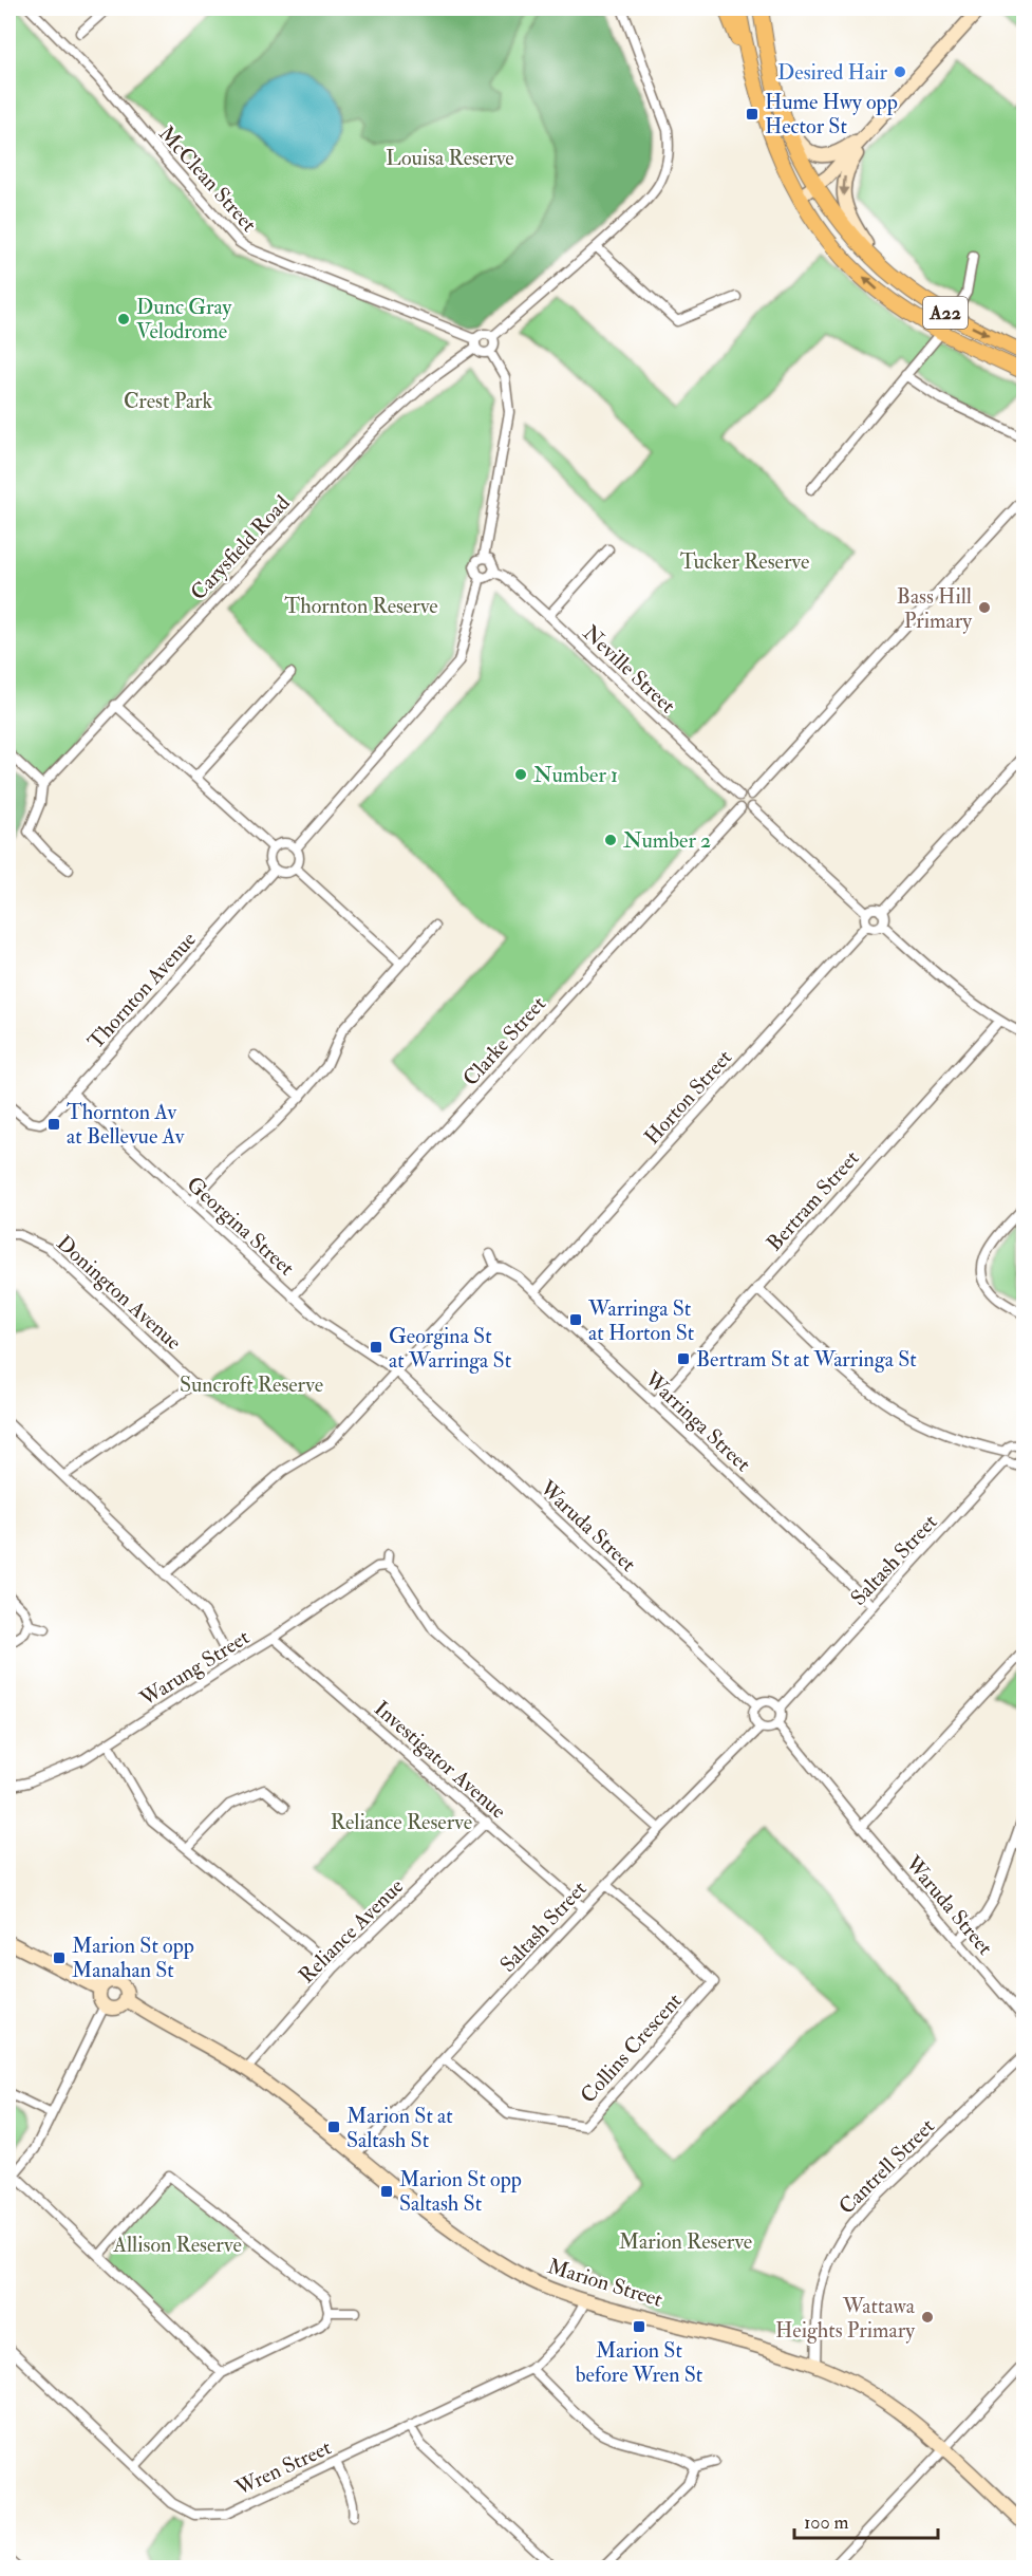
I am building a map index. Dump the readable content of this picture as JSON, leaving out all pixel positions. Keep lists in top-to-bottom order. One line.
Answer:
{"streets":{"highway":["A22"],"main road":["Marion Street"],"street":["McClean Street","Carysfield Road","Neville Street","Thornton Avenue","Clarke Street","Horton Street","Bertram Street","Georgina Street","Donington Avenue","Warringa Street","Waruda Street","Saltash Street","Warung Street","Investigator Avenue","Reliance Avenue","Collins Crescent","Cantrell Street","Wren Street"]},"crossings":[["McClean Street","Carysfield Road"],["Neville Street","Clarke Street"],["Thornton Avenue","Georgina Street"],["Clarke Street","Georgina Street"],["Horton Street","Warringa Street"],["Bertram Street","Warringa Street"],["Georgina Street","Waruda Street"],["Warringa Street","Saltash Street"],["Waruda Street","Saltash Street"],["Saltash Street","Investigator Avenue"],["Saltash Street","Collins Crescent"],["Saltash Street","Marion Street"],["Warung Street","Investigator Avenue"],["Investigator Avenue","Reliance Avenue"],["Reliance Avenue","Marion Street"],["Cantrell Street","Marion Street"],["Marion Street","Wren Street"]],"parks":["Louisa Reserve","Crest Park","Tucker Reserve","Thornton Reserve","Suncroft Reserve","Reliance Reserve","Marion Reserve","Allison Reserve"],"places":{"other":["Desired Hair","Dunc Gray Velodrome","Bass Hill Primary","Number 1","Number 2","Wattawa Heights Primary"],"transit":["Hume Hwy opp Hector St","Thornton Av at Bellevue Av","Warringa St at Horton St","Georgina St at Warringa St","Bertram St at Warringa St","Marion St opp Manahan St","Marion St at Saltash St","Marion St opp Saltash St","Marion St before Wren St"]},"scale_bar":"100 m"}
